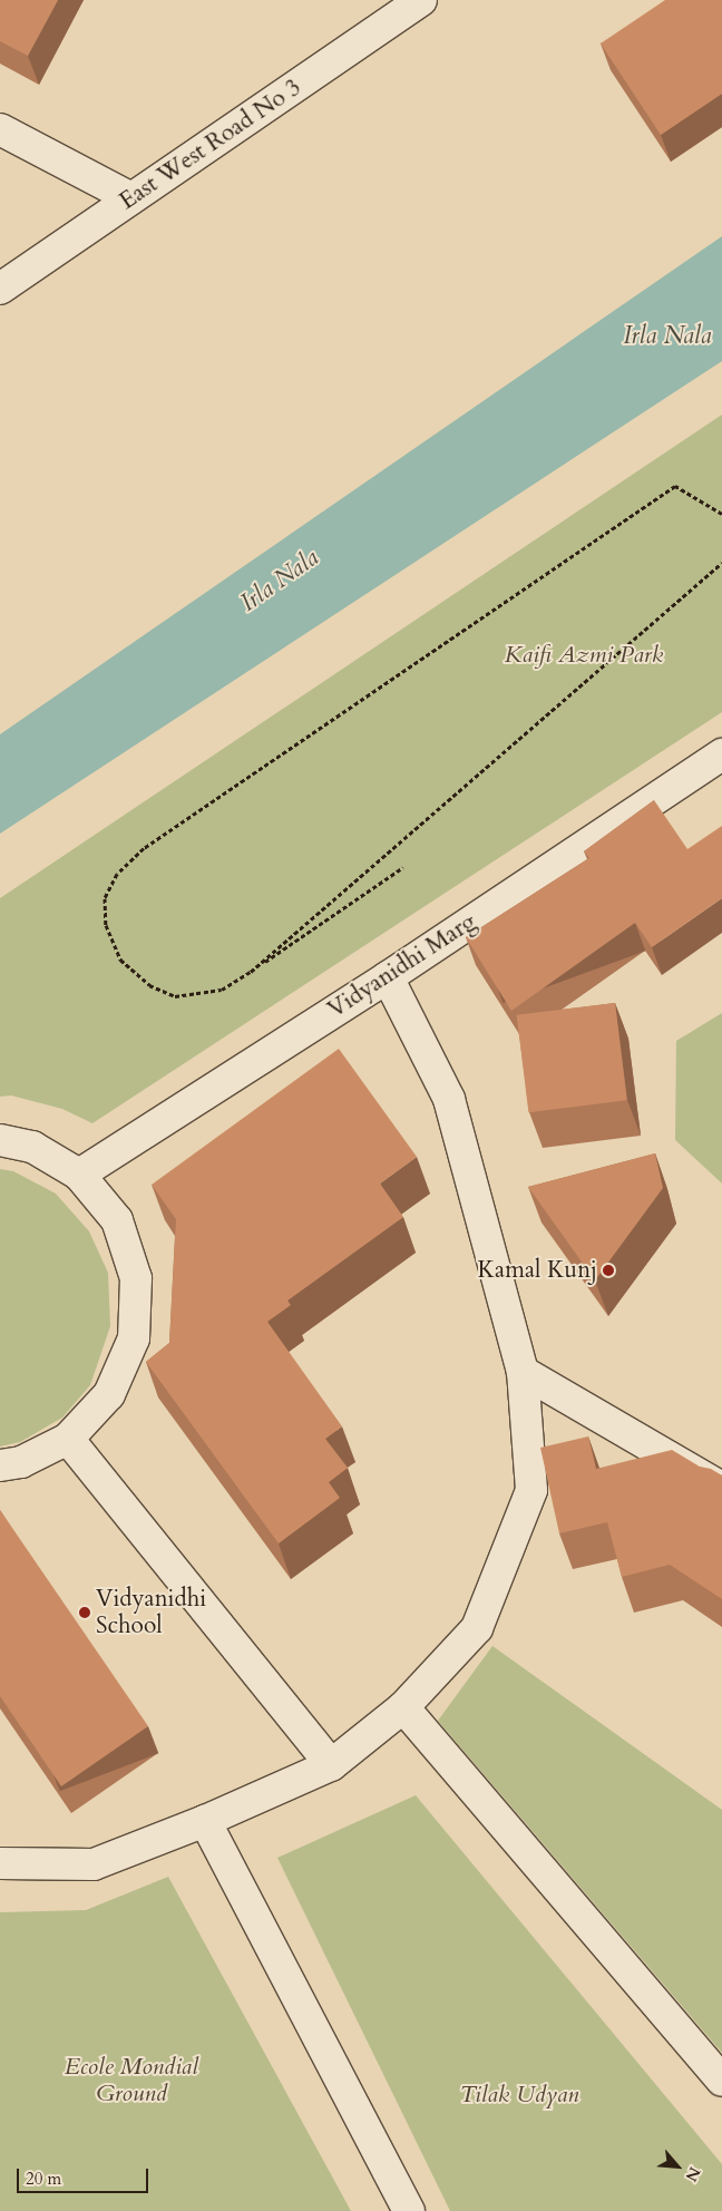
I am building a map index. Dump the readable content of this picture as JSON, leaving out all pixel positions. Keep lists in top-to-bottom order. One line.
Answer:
{"streets":{"street":["East West Road No 3","Vidyanidhi Marg"]},"water":["Irla Nala"],"parks":["Kaifi Azmi Park","Ecole Mondial Ground","Tilak Udyan"],"places":["Kamal Kunj","Vidyanidhi School"],"scale_bar":"20 m","north":"bottom right"}
